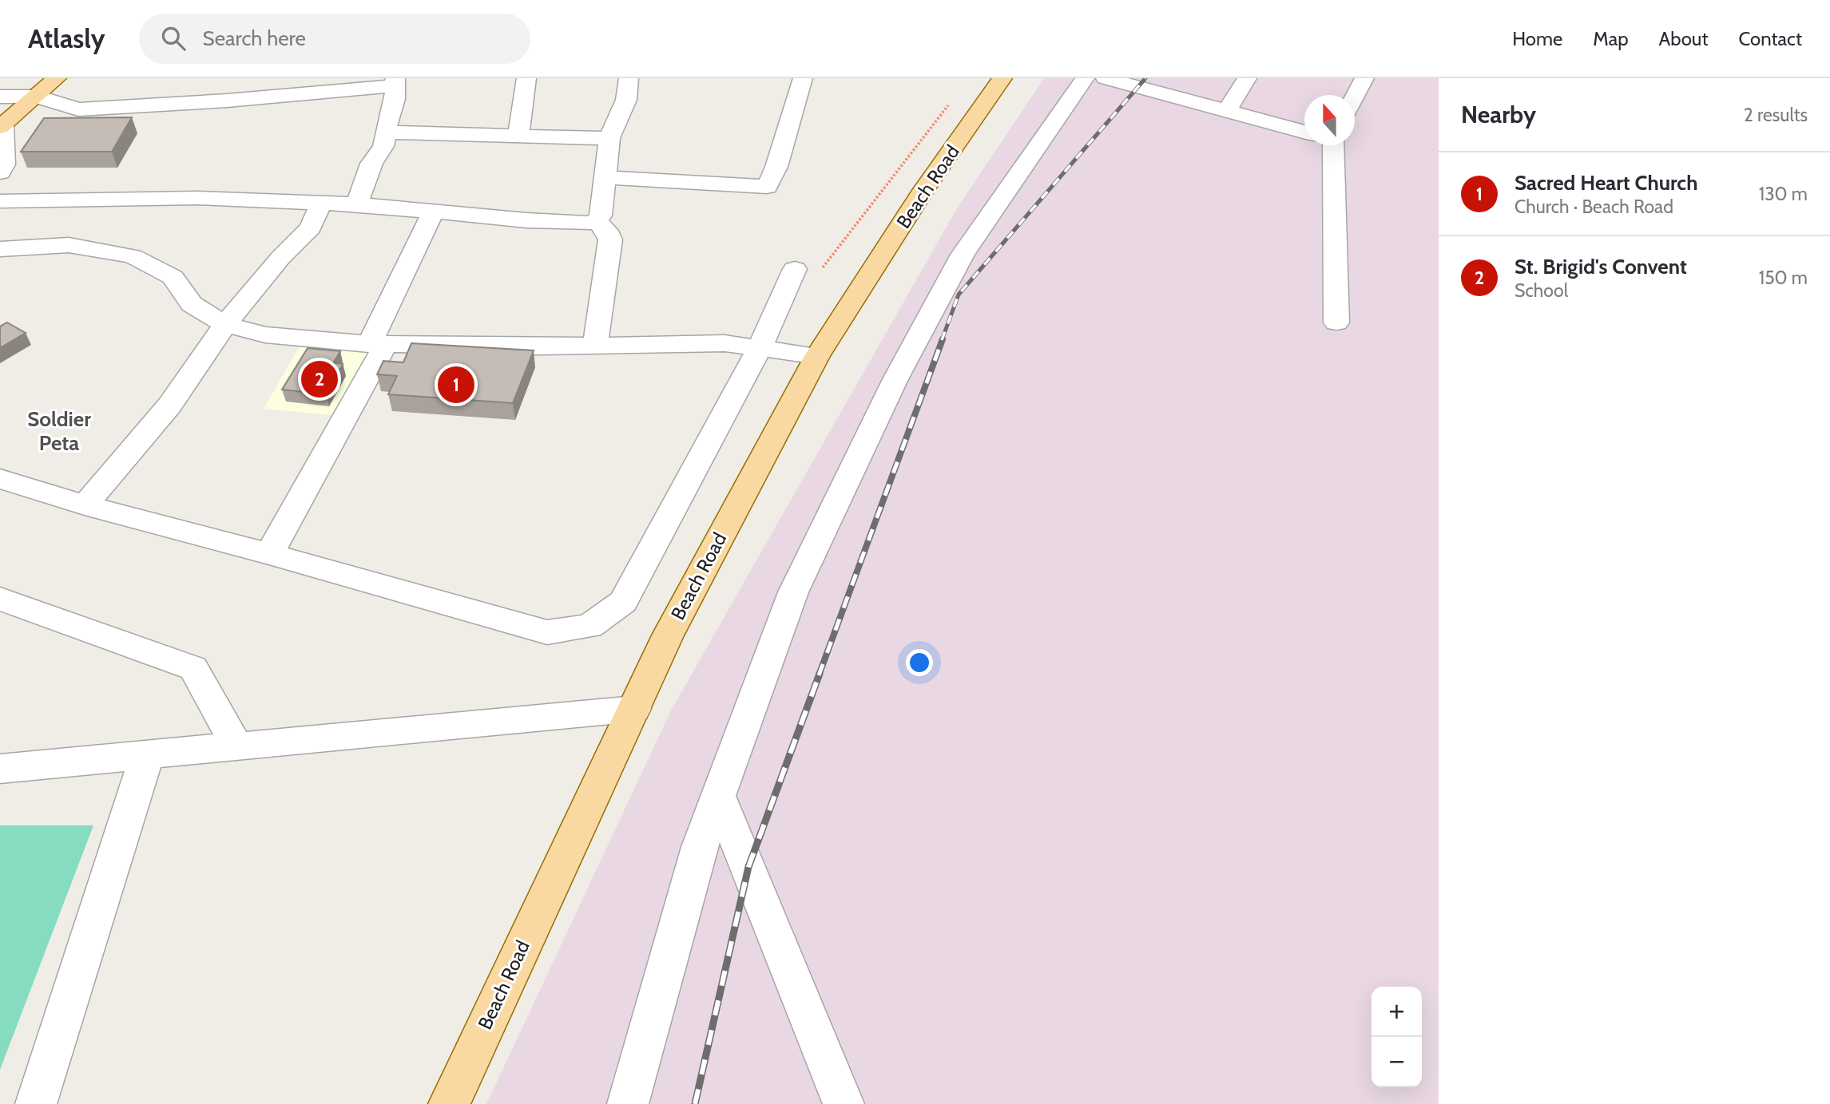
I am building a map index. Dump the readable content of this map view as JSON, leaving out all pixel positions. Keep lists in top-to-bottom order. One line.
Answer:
{"streets":{"main road":["Beach Road"]},"districts":["Soldier Peta"],"north":"top","page":{"header":"Atlasly","search":"Search here","nav":["Home","Map","About","Contact"],"heading":["Nearby","2 results"],"list":[{"mark":"1","name":"Sacred Heart Church","note":"Church · Beach Road","value":"130 m"},{"mark":"2","name":"St. Brigid's Convent","note":"School","value":"150 m"}],"pins":["2","1"],"map_buttons":["+","−"]}}
